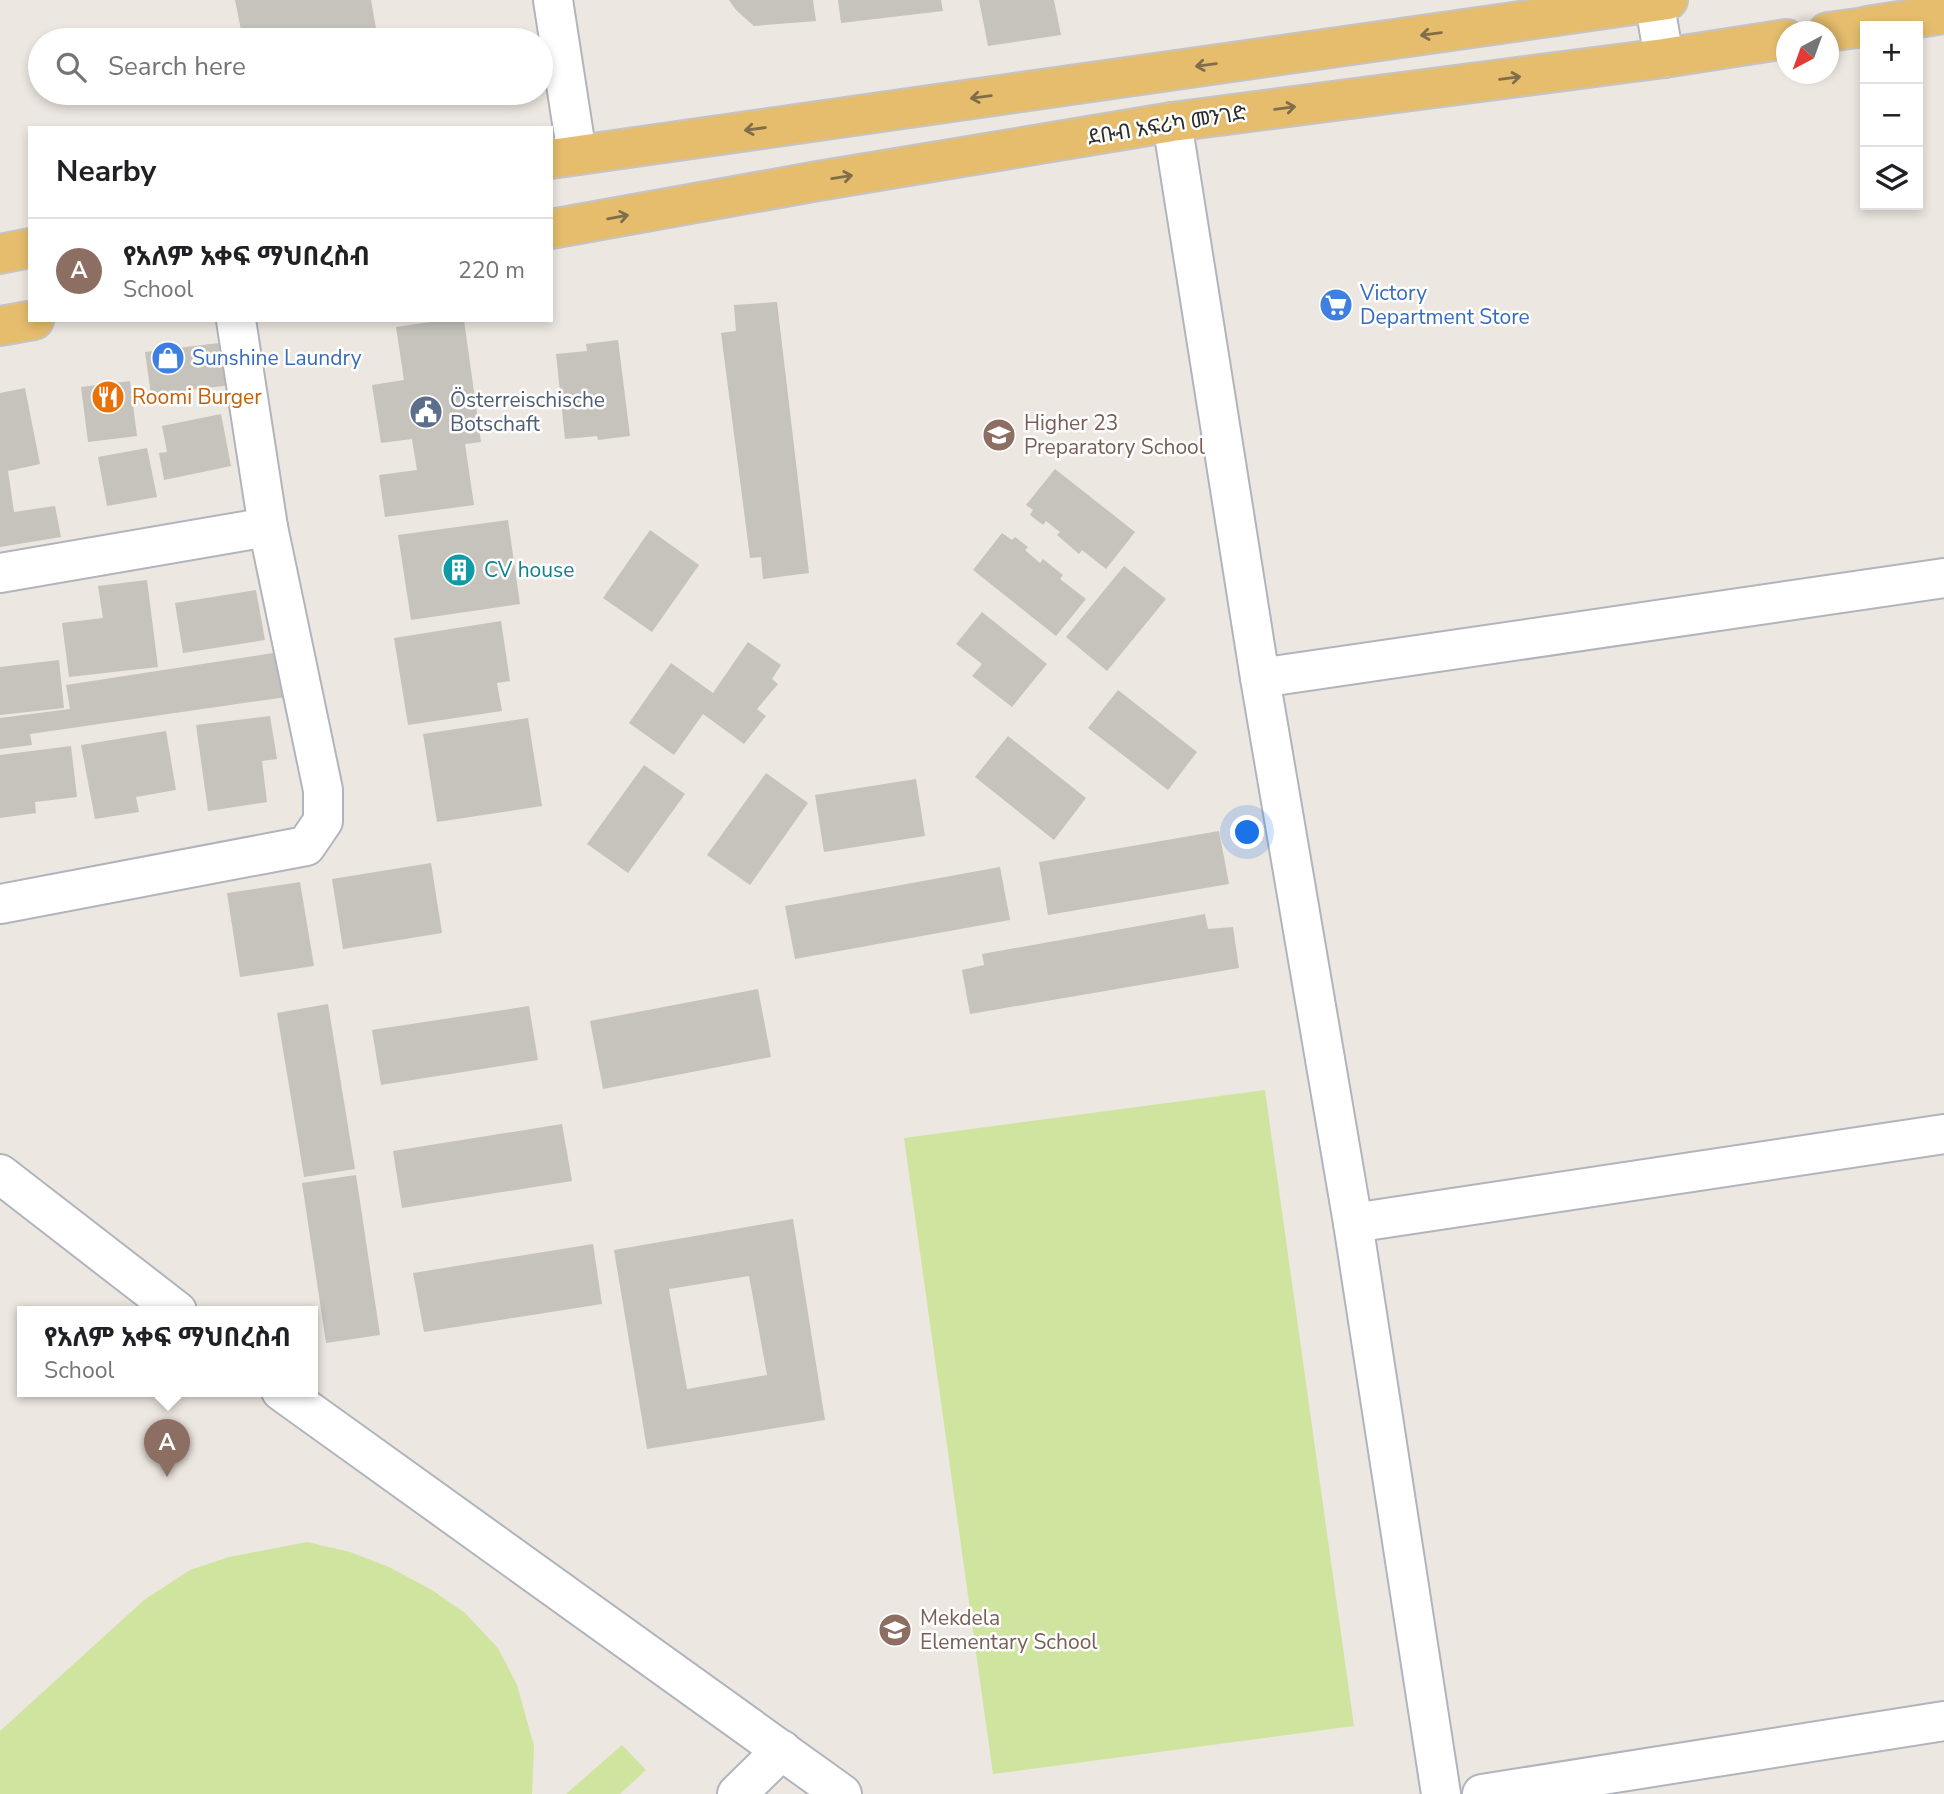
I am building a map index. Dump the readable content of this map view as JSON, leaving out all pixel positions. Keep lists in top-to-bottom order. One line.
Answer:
{"streets":{"main road":["ደቡብ አፍሪካ መንገድ"]},"places":{"supermarket":["Victory Department Store"],"shop":["Sunshine Laundry"],"restaurant":["Roomi Burger"],"public building":["Österreischische Botschaft"],"school or university":["Higher 23 Preparatory School","Mekdela Elementary School"],"building":["CV house"]},"north":"bottom left","page":{"map_buttons":["+","−"],"search":"Search here","heading":"Nearby","list":[{"mark":"A","name":"የአለም አቀፍ ማህበረስብ","note":"School","value":"220 m"}],"popup":["የአለም አቀፍ ማህበረስብ","School"],"pins":"A"}}
